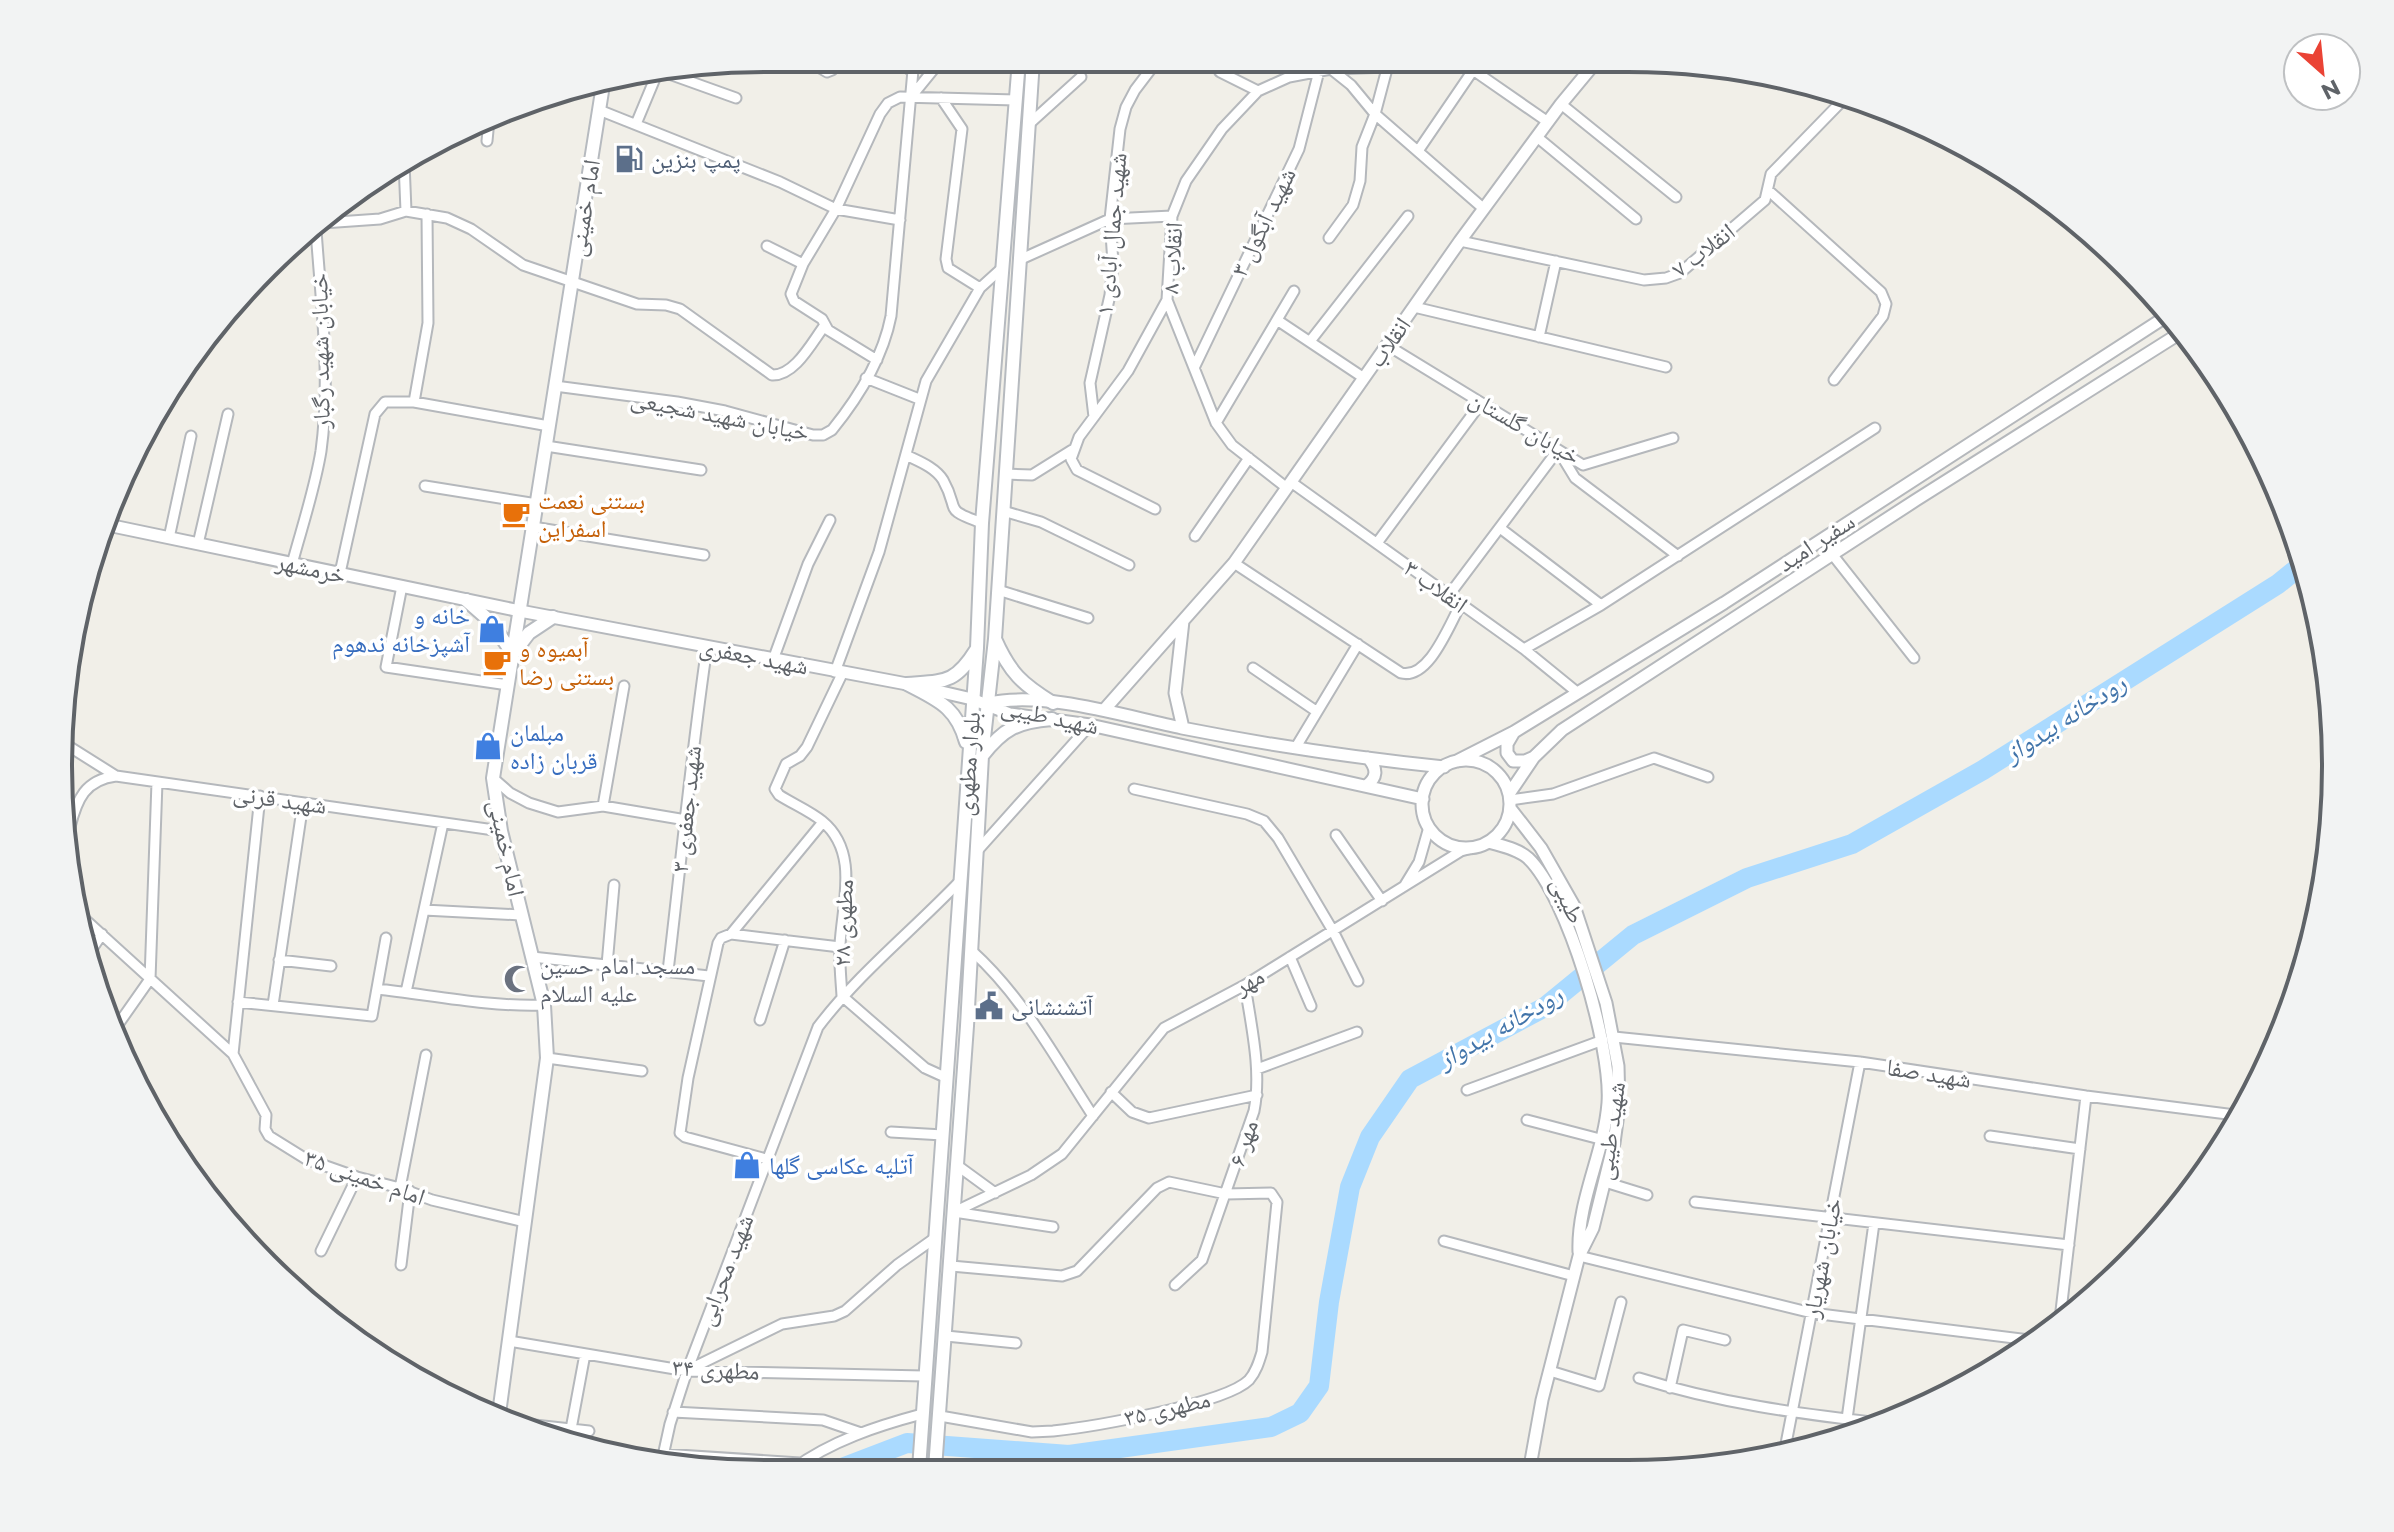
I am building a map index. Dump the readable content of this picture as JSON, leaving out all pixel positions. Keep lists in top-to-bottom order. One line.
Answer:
{"streets":{"main road":["امام خمینی","بلوار مطهری"],"street":["شهید آبگول ۳","شهید جمال آبادی ۱","انقلاب ۷","انقلاب ۸","انقلاب","خیابان شهید رگبار","خیابان شهید شجیعی","خیابان گلستان","سفیر امید","خرمشهر","انقلاب ۳","شهید جعفری","شهید طیبی","شهید قرنی","شهید جعفری ۳","طیبی","مطهری ۲۸","مهر","شهید صفا","مهر ۶","امام خمینی ۳۵","خیابان شهریار","شهید محرابی","مطهری ۳۴","مطهری ۳۵"]},"crossings":[["امام خمینی","خیابان شهید شجیعی"],["امام خمینی","خرمشهر"],["امام خمینی","شهید جعفری"],["امام خمینی","شهید قرنی"],["امام خمینی","امام خمینی ۳۵"],["امام خمینی","مطهری ۳۴"],["شهید آبگول ۳","انقلاب ۸"],["انقلاب ۷","انقلاب"],["انقلاب ۸","انقلاب"],["انقلاب ۸","انقلاب ۳"],["انقلاب","خیابان گلستان"],["انقلاب","انقلاب ۳"],["انقلاب","شهید طیبی"],["خیابان شهید رگبار","خرمشهر"],["سفیر امید","انقلاب ۳"],["سفیر امید","شهید طیبی"],["سفیر امید","طیبی"],["سفیر امید","مهر"],["خرمشهر","شهید جعفری"],["شهید جعفری","شهید طیبی"],["شهید جعفری","بلوار مطهری"],["شهید جعفری","شهید جعفری ۳"],["شهید جعفری","مطهری ۲۸"],["شهید طیبی","بلوار مطهری"],["شهید طیبی","طیبی"],["شهید طیبی","مهر"],["شهید طیبی","شهید صفا"],["بلوار مطهری","مطهری ۲۸"],["بلوار مطهری","مهر"],["بلوار مطهری","شهید محرابی"],["بلوار مطهری","مطهری ۳۴"],["بلوار مطهری","مطهری ۳۵"],["طیبی","مهر"],["مطهری ۲۸","شهید محرابی"],["مهر","مهر ۶"],["شهید صفا","خیابان شهریار"],["مهر ۶","مطهری ۳۵"],["شهید محرابی","مطهری ۳۴"]],"water":["رودخانه بیدواز"],"places":{"fuel station":["پمپ بنزین"],"cafe":["بستنی نعمت اسفراین","آبمیوه و بستنی رضا"],"shop":["خانه و آشپزخانه ندهوم","مبلمان قربان زاده","آتلیه عکاسی گلها"],"mosque":["مسجد امام حسین علیه السلام"],"public building":["آتشنشانی"]},"north":"bottom right"}
